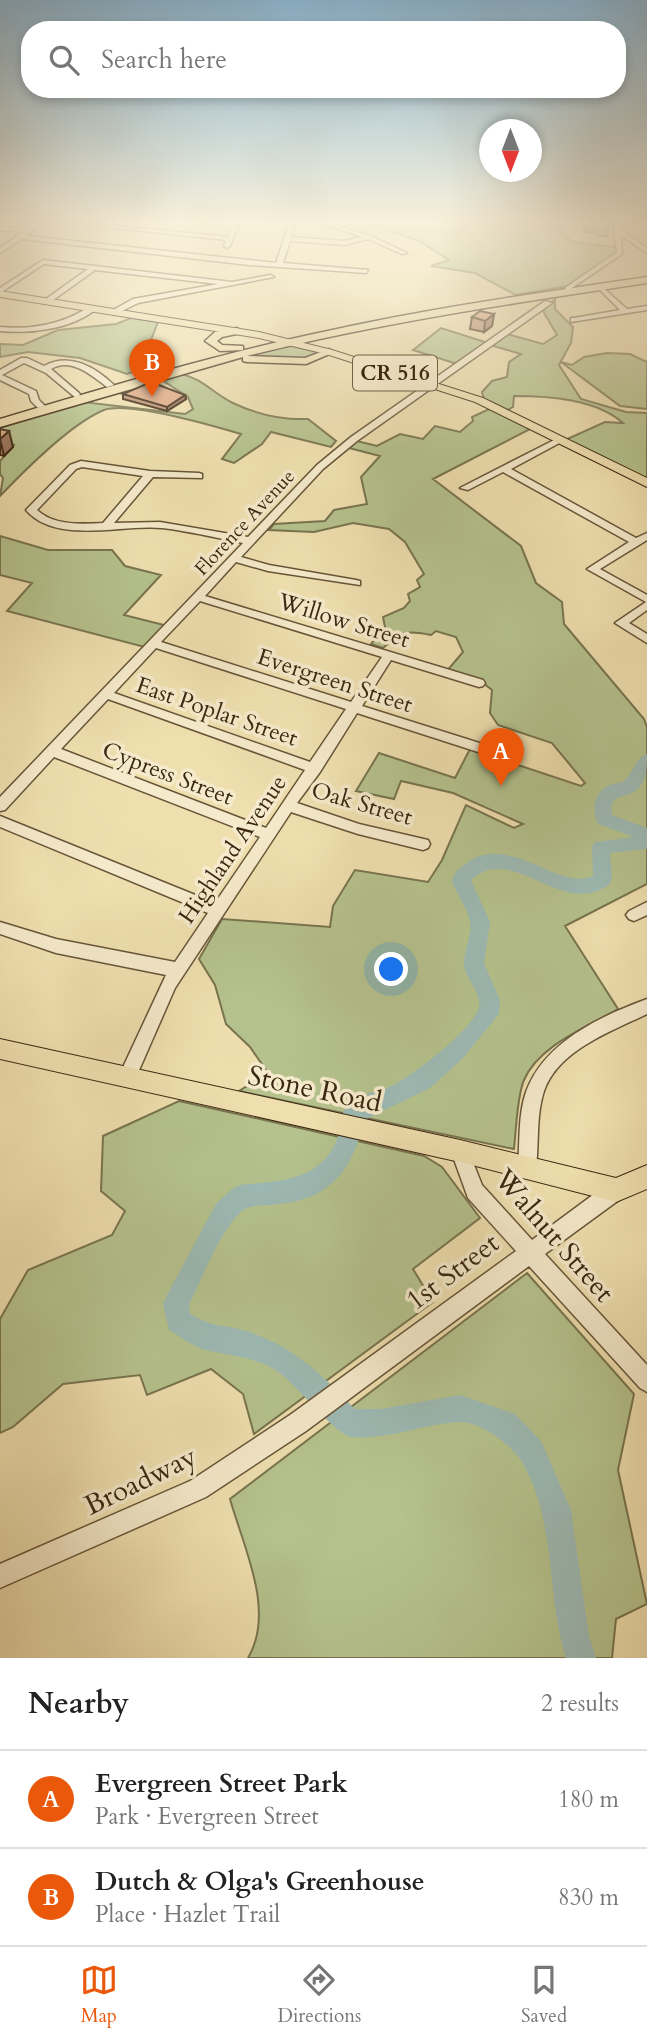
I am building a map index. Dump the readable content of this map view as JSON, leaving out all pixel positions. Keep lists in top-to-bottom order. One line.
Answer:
{"streets":{"main road":["CR 516","Stone Road","1st Street"],"street":["Florence Avenue","Willow Street","Evergreen Street","East Poplar Street","Cypress Street","Oak Street","Highland Avenue","Walnut Street","Broadway"]},"crossings":[["CR 516","Florence Avenue"],["Florence Avenue","Willow Street"],["Florence Avenue","Evergreen Street"],["Florence Avenue","East Poplar Street"],["Florence Avenue","Cypress Street"],["Willow Street","Highland Avenue"],["Evergreen Street","Highland Avenue"],["East Poplar Street","Highland Avenue"],["Cypress Street","Highland Avenue"],["Oak Street","Highland Avenue"],["Highland Avenue","Stone Road"],["Stone Road","Walnut Street"],["Stone Road","1st Street"],["Walnut Street","1st Street"],["1st Street","Broadway"]],"north":"bottom","page":{"search":"Search here","pins":["B","A"],"heading":["Nearby","2 results"],"list":[{"mark":"A","name":"Evergreen Street Park","note":"Park · Evergreen Street","value":"180 m"},{"mark":"B","name":"Dutch & Olga's Greenhouse","note":"Place · Hazlet Trail","value":"830 m"}],"nav":["Map","Directions","Saved"]}}
